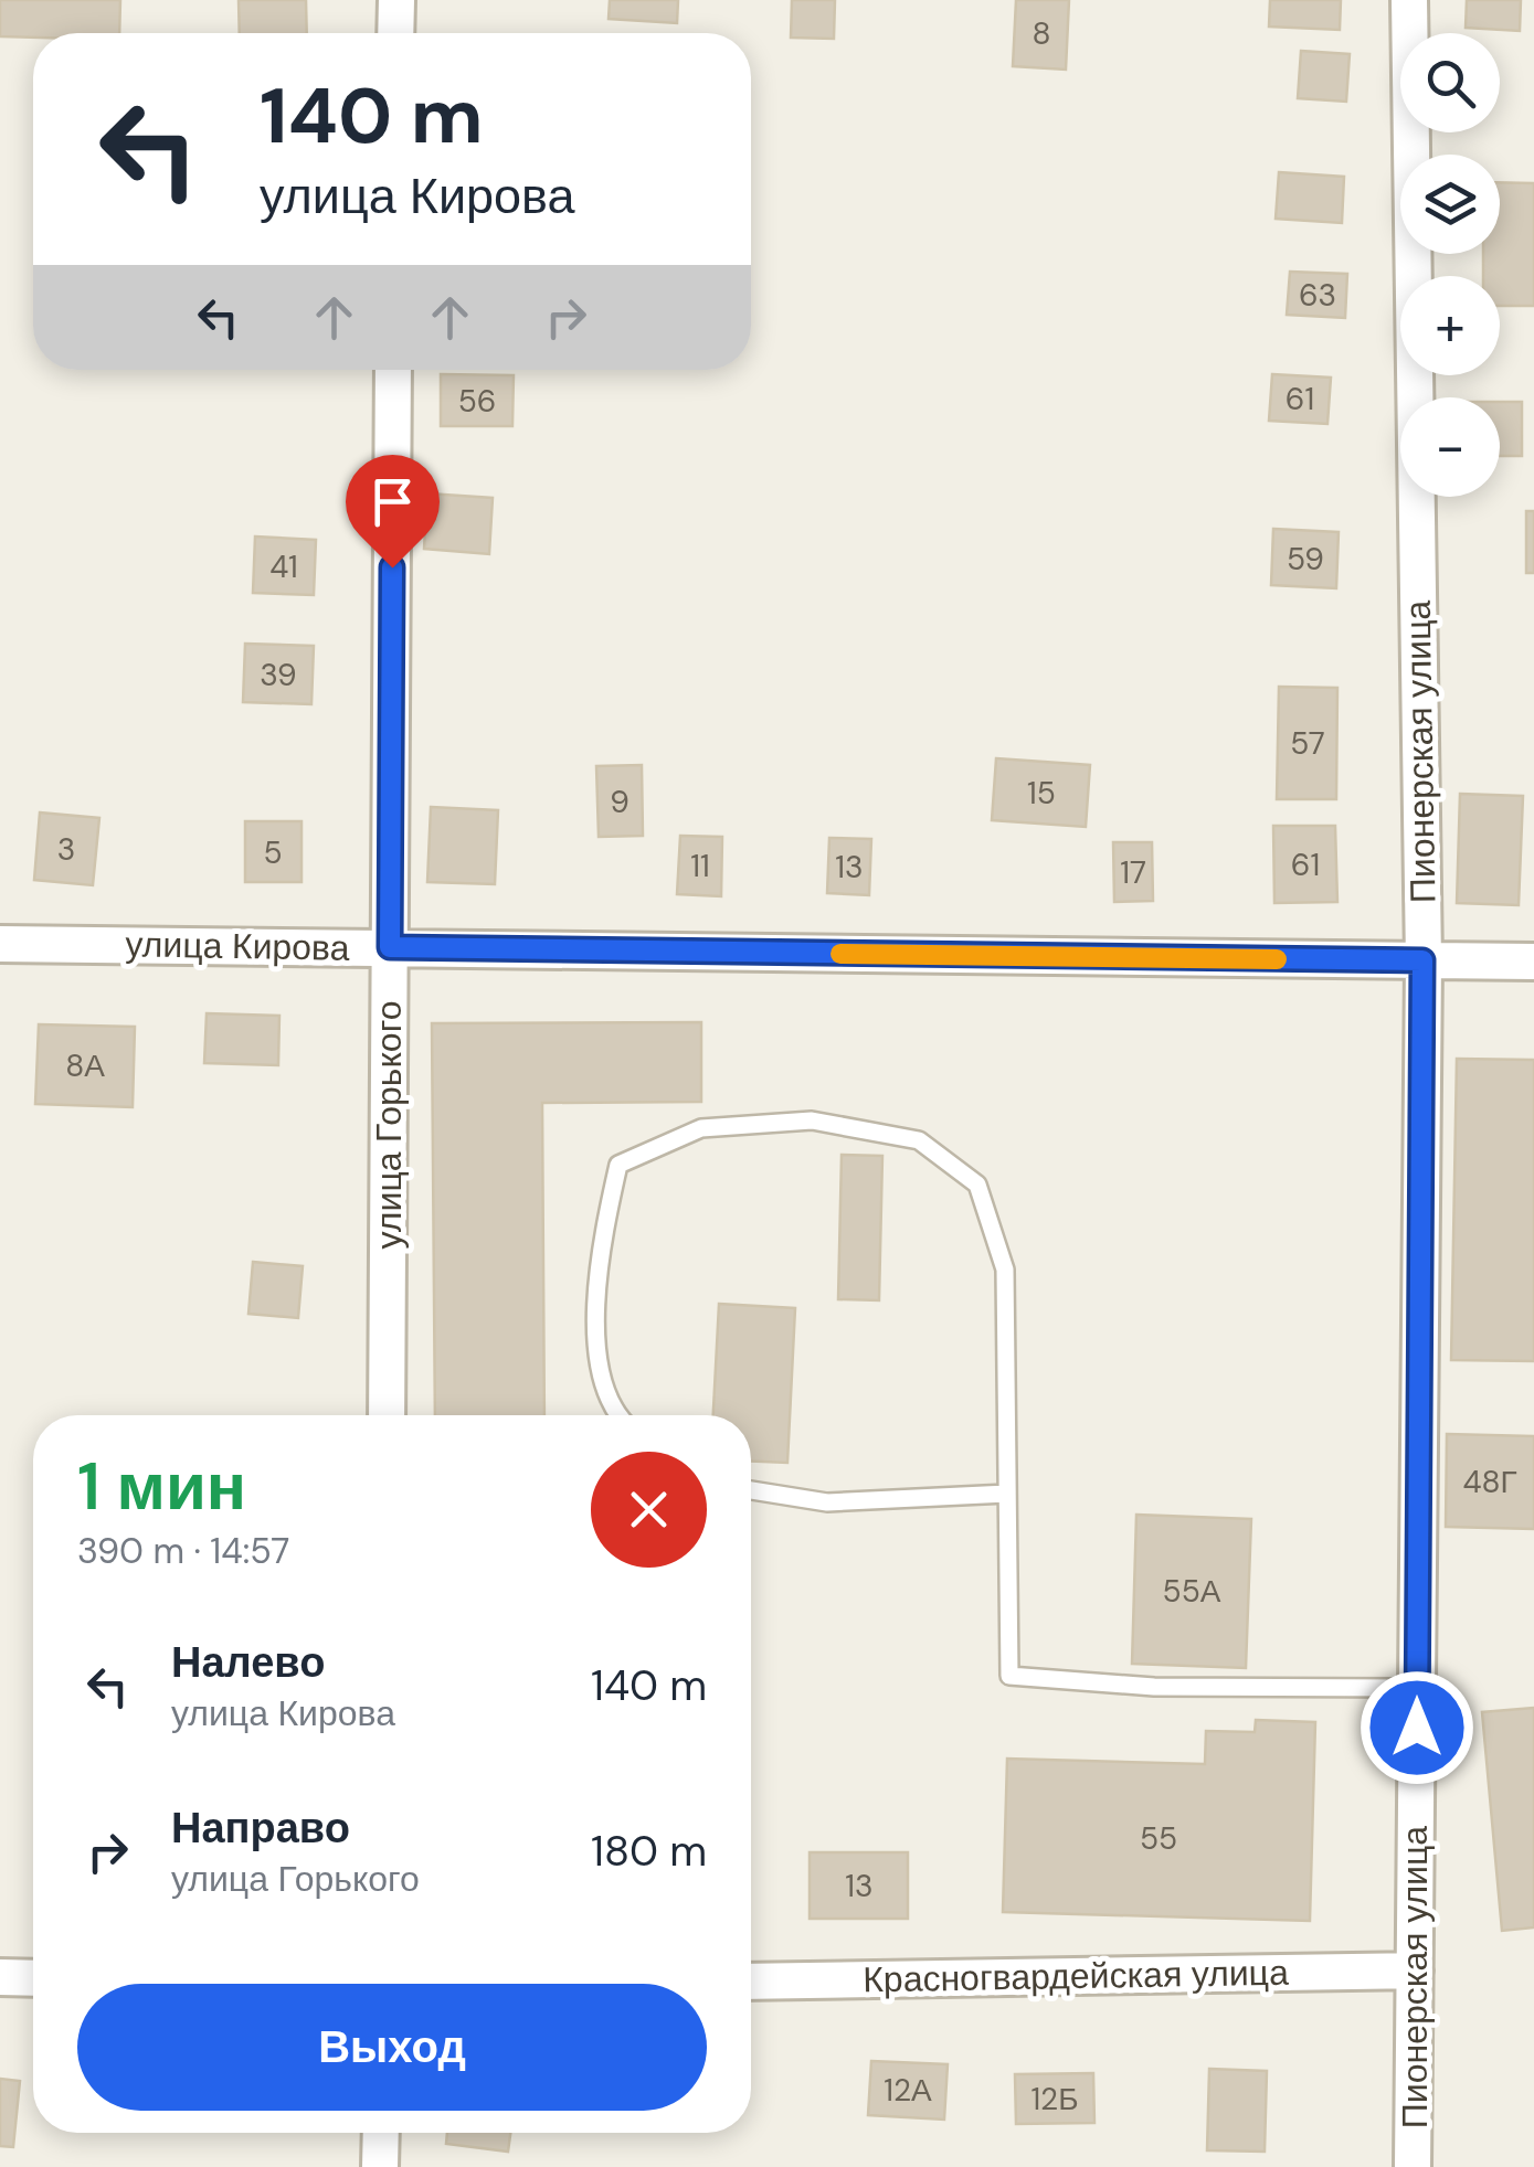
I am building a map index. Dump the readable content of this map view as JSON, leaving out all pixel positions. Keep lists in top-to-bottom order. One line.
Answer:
{"streets":{"street":["Пионерская улица","улица Кирова","улица Горького","Красногвардейская улица"]},"crossings":[["Пионерская улица","улица Кирова"],["Пионерская улица","Красногвардейская улица"],["улица Кирова","улица Горького"]],"house_numbers":["8","63","61","56","59","41","39","57","15","9","3","5","61","11","13","17","8А","48Г","55А","55","13","12А","12Б"],"page":{"map_buttons":["+","−"],"turn":["140 m","улица Кирова"],"heading":["1 мин","390 m · 14:57"],"list":[{"name":"Налево","note":"улица Кирова","value":"140 m"},{"name":"Направо","note":"улица Горького","value":"180 m"}],"buttons":"Выход"}}
